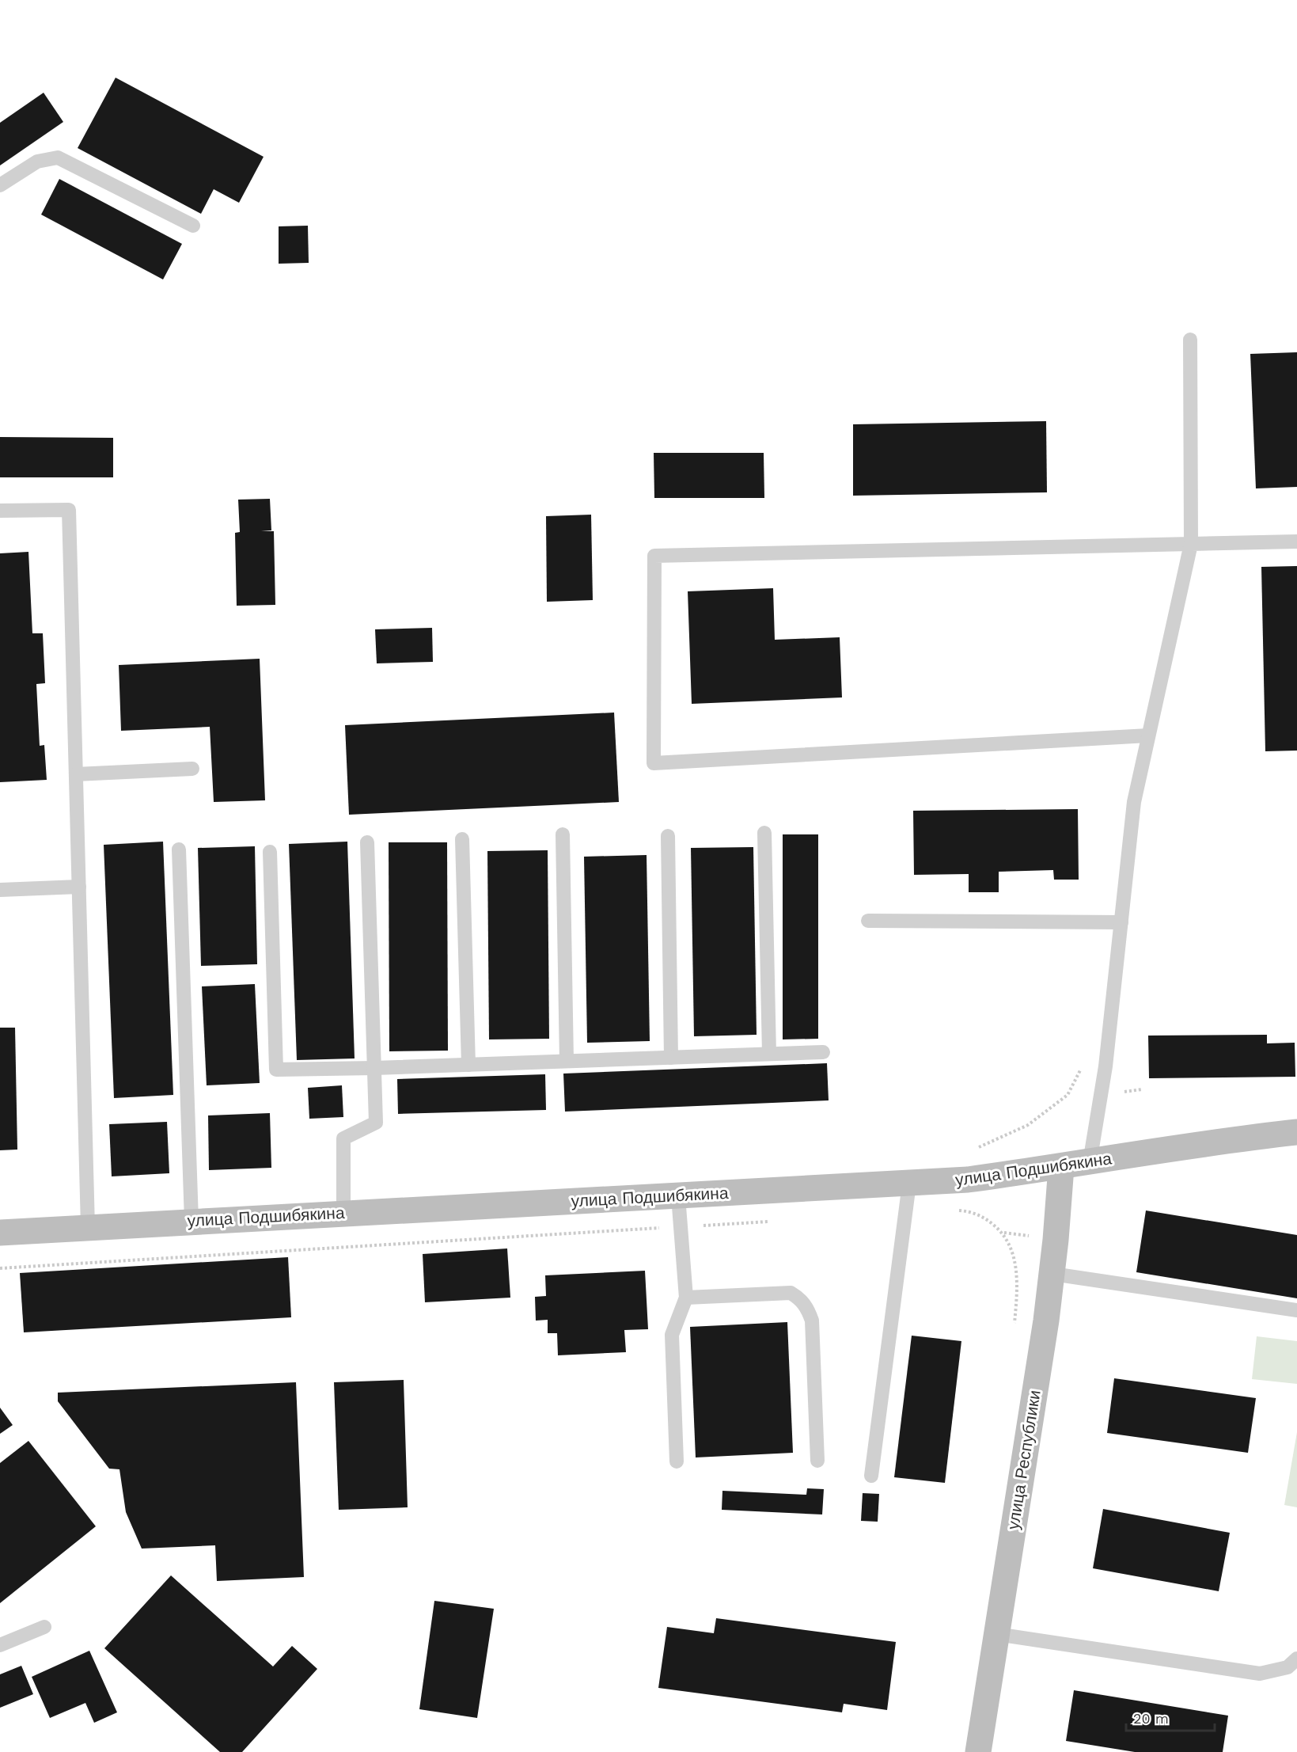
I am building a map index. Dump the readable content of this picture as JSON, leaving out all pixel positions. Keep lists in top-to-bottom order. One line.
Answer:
{"streets":{"main road":["улица Подшибякина","улица Республики"]},"crossings":[["улица Подшибякина","улица Республики"]],"scale_bar":"20 m"}
